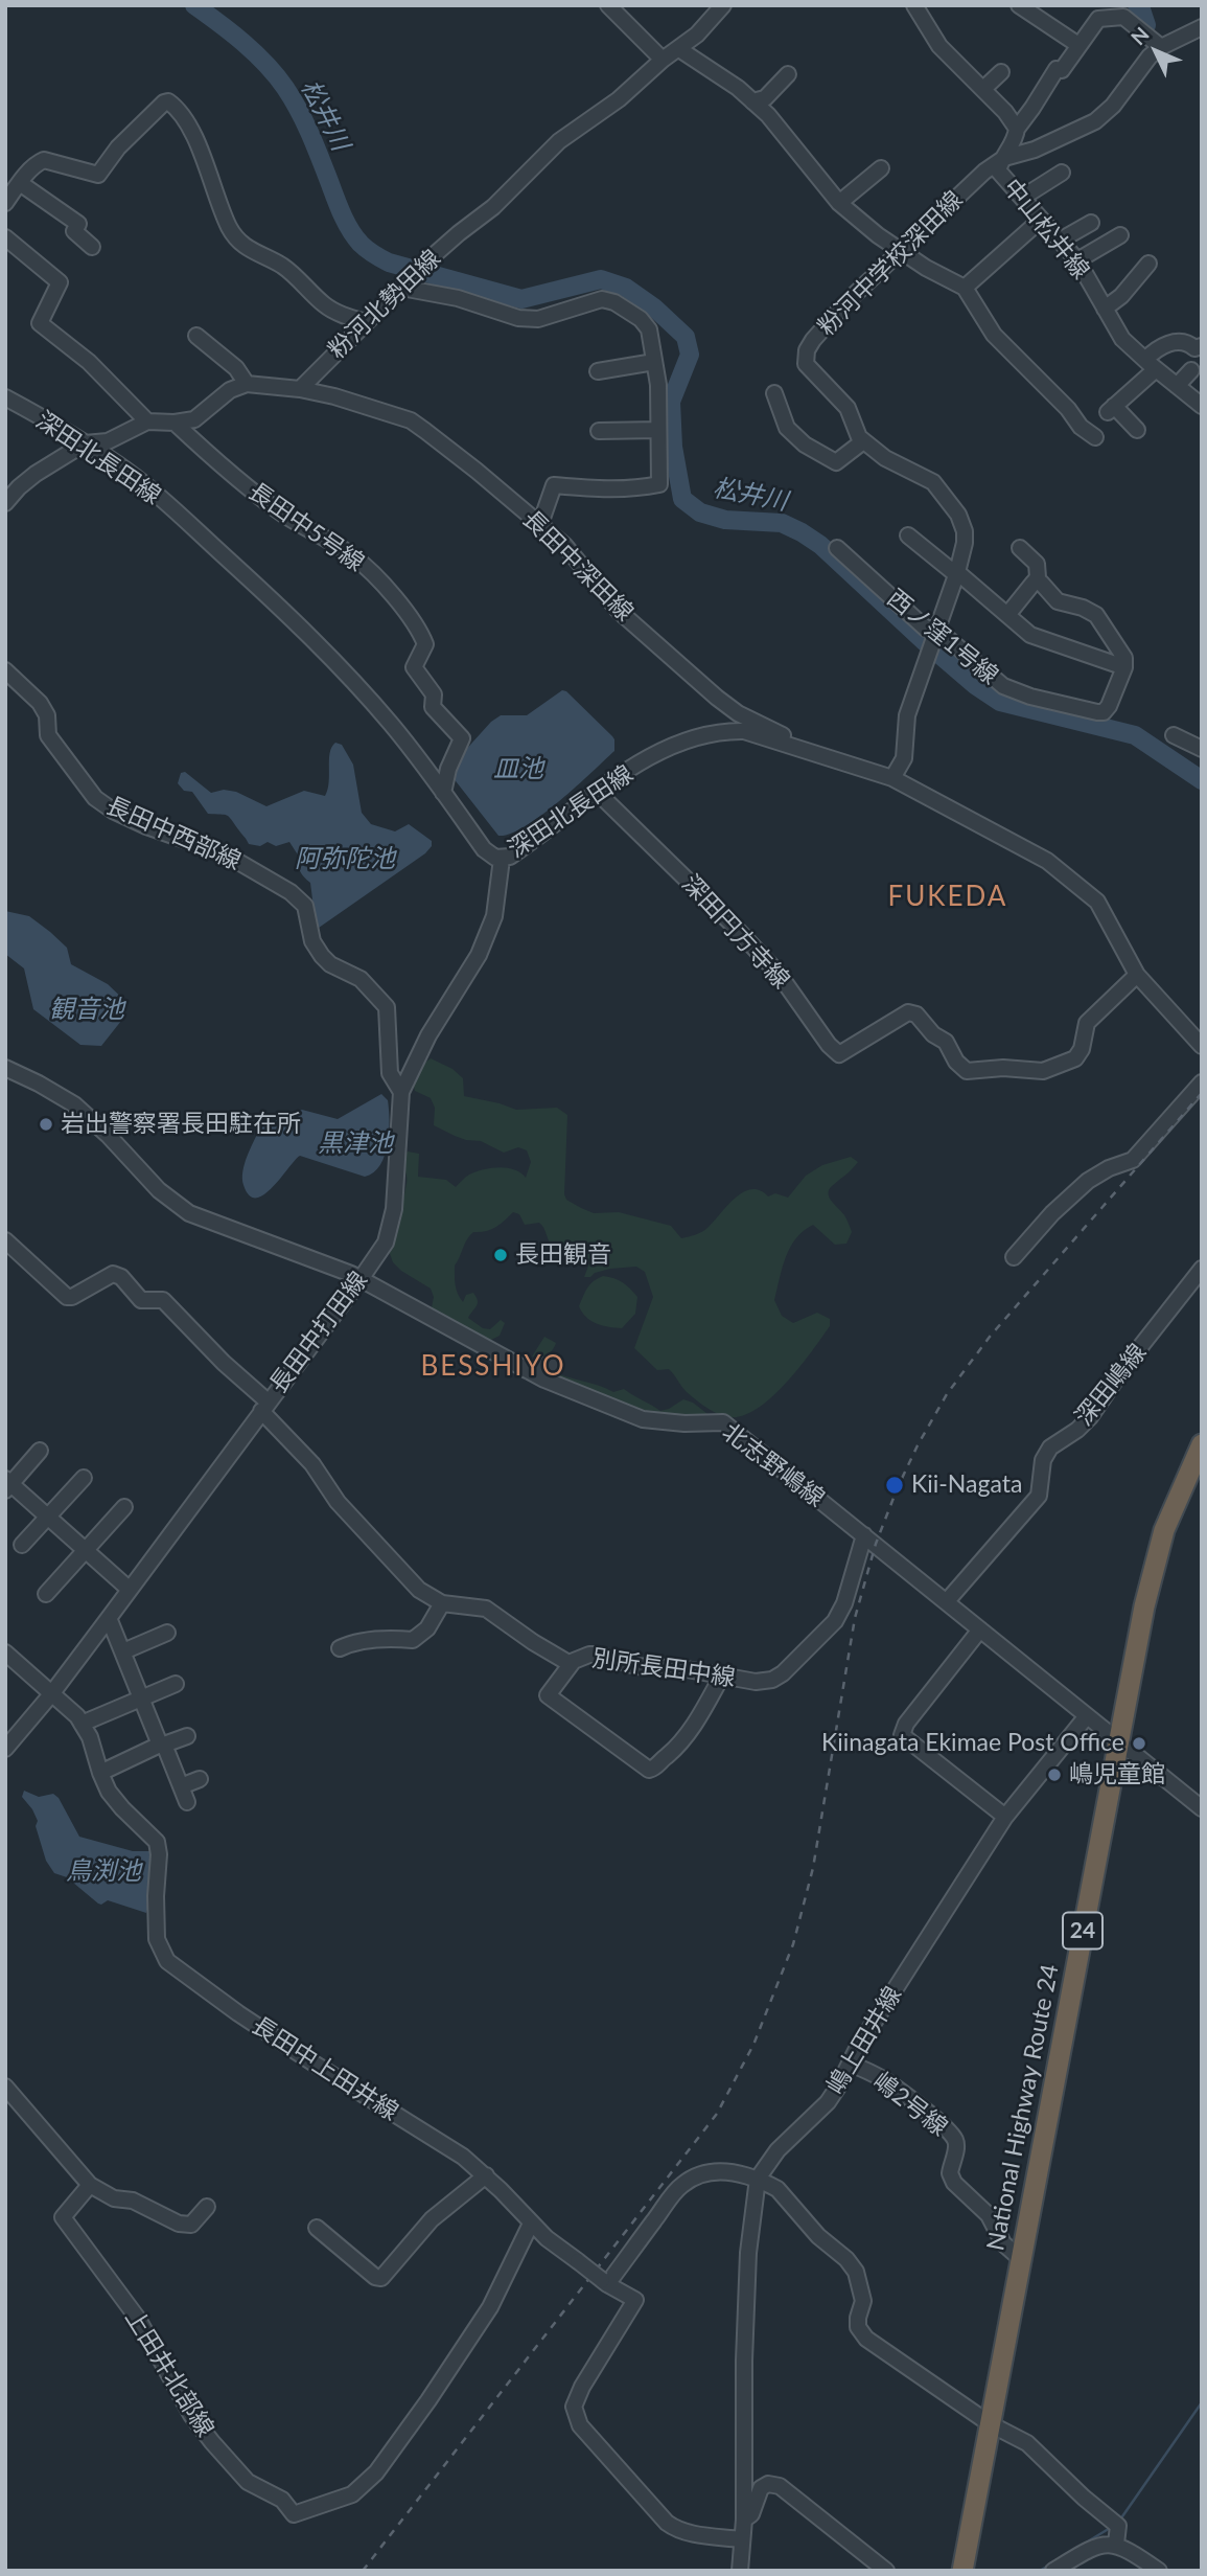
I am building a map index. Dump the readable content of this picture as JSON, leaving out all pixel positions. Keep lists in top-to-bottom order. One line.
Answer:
{"streets":{"highway":["24","National Highway Route 24"],"street":["中山松井線","粉河中学校深田線","粉河北勢田線","深田北長田線","長田中5号線","長田中深田線","西ノ窪1号線","長田中西部線","深田円方寺線","長田中打田線","深田嶋線","北志野嶋線","別所長田中線","嶋上田井線","長田中上田井線","嶋2号線","上田井北部線"]},"crossings":[["中山松井線","粉河中学校深田線"],["粉河中学校深田線","深田北長田線"],["粉河中学校深田線","西ノ窪1号線"],["粉河北勢田線","長田中深田線"],["深田北長田線","長田中5号線"],["深田北長田線","長田中深田線"],["深田北長田線","深田円方寺線"],["深田北長田線","長田中打田線"],["長田中西部線","長田中打田線"],["長田中打田線","北志野嶋線"],["長田中打田線","別所長田中線"],["長田中打田線","長田中上田井線"],["深田嶋線","北志野嶋線"],["北志野嶋線","別所長田中線"],["北志野嶋線","嶋上田井線"],["北志野嶋線","National Highway Route 24"],["嶋上田井線","長田中上田井線"],["嶋上田井線","嶋2号線"],["長田中上田井線","上田井北部線"],["嶋2号線","National Highway Route 24"]],"districts":["FUKEDA","BESSHIYO"],"water":["松井川","皿池","阿弥陀池","観音池","黒津池","鳥渕池"],"places":["岩出警察署長田駐在所","長田観音","Kii-Nagata","Kiinagata Ekimae Post Office","嶋児童館"],"north":"top left"}
